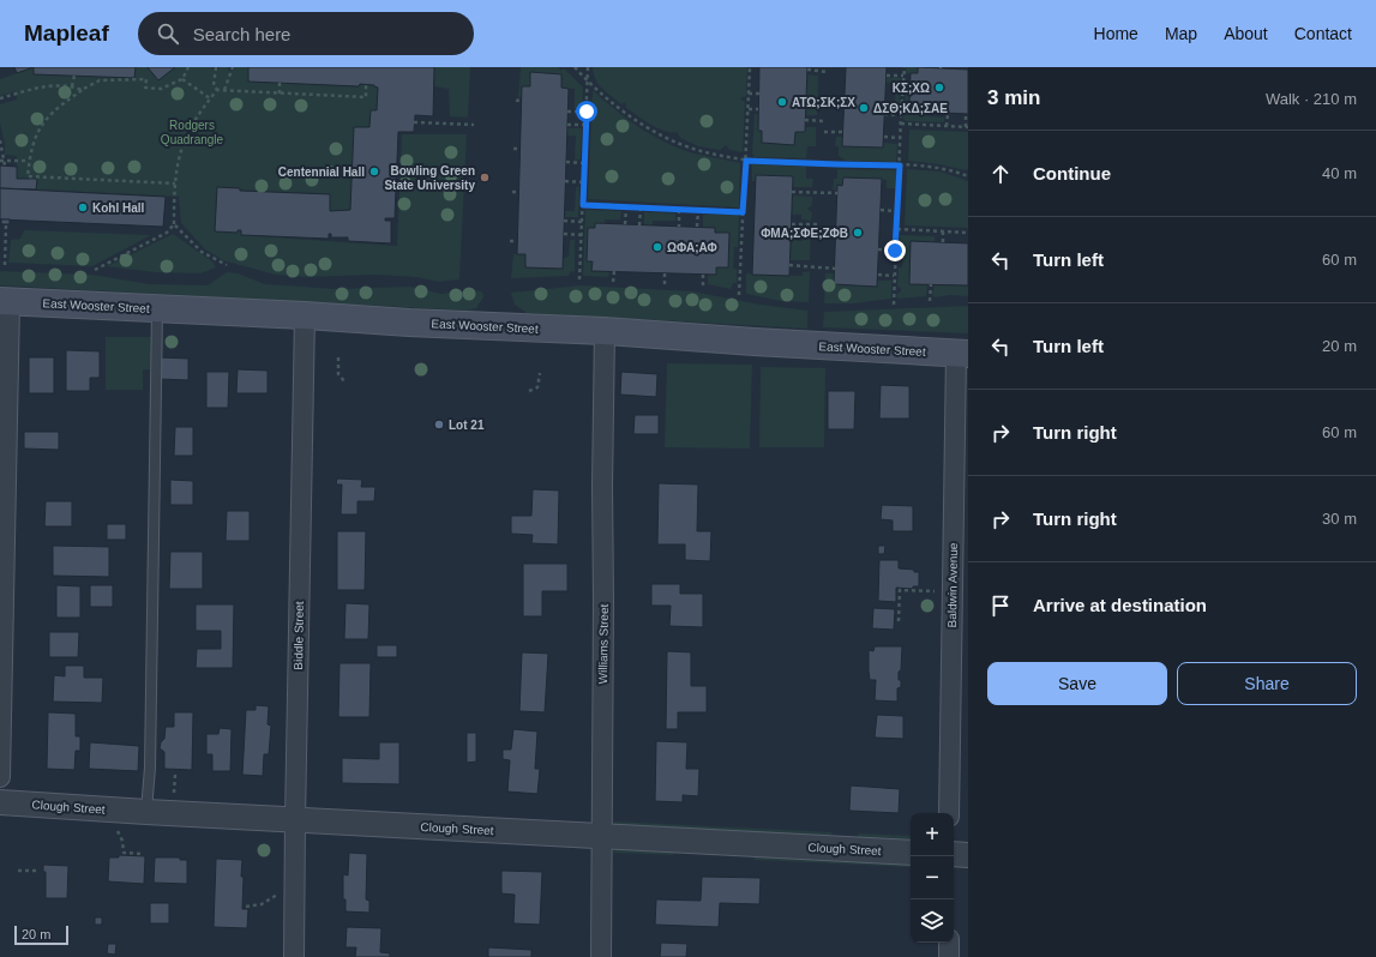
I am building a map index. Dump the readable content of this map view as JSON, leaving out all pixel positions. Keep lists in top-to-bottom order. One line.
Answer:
{"streets":{"main road":["East Wooster Street"],"street":["Baldwin Avenue","Biddle Street","Williams Street","Clough Street"]},"crossings":[["East Wooster Street","Baldwin Avenue"],["East Wooster Street","Biddle Street"],["East Wooster Street","Williams Street"],["Biddle Street","Clough Street"],["Williams Street","Clough Street"]],"parks":["Rodgers Quadrangle"],"places":["ΚΣ;ΧΩ","ΑΤΩ;ΣΚ;ΣΧ","ΔΣΘ;ΚΔ;ΣΑΕ","Centennial Hall","Bowling Green State University","Kohl Hall","ΦΜΑ;ΣΦΕ;ΖΦΒ","ΩΦΑ;ΑΦ","Lot 21"],"scale_bar":"20 m","page":{"header":"Mapleaf","search":"Search here","nav":["Home","Map","About","Contact"],"heading":["3 min","Walk · 210 m"],"list":[["Continue","40 m"],["Turn left","60 m"],["Turn left","20 m"],["Turn right","60 m"],["Turn right","30 m"],"Arrive at destination"],"buttons":["Save","Share"],"map_buttons":["+","−"],"scale":"20 m"}}
